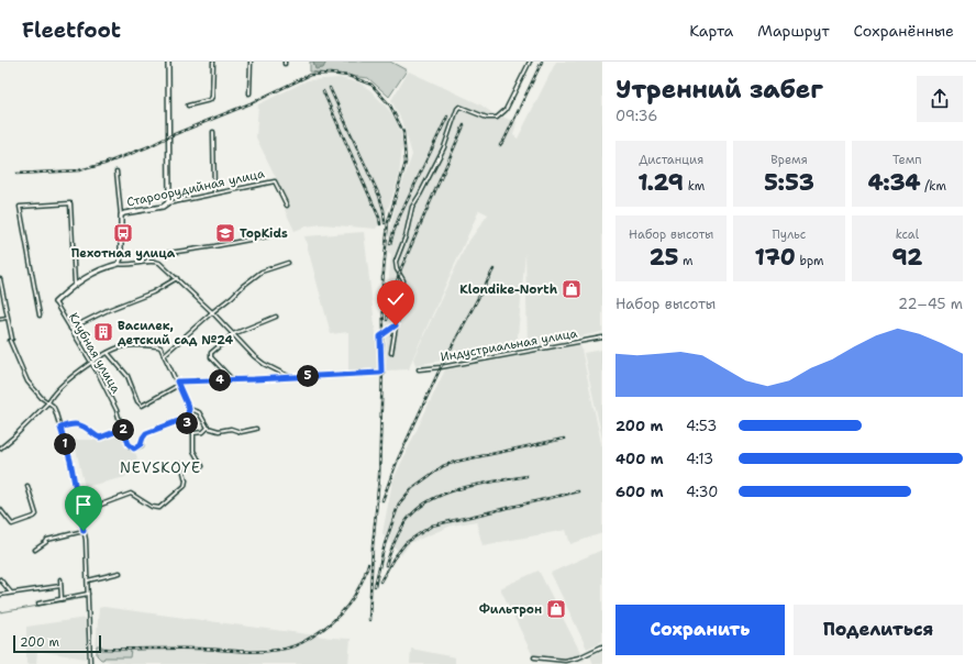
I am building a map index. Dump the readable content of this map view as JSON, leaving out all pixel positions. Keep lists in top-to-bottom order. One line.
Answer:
{"streets":{"street":["Староорудийная улица","Индустриальная улица","Клубная улица"]},"districts":["NEVSKOYE"],"places":{"bus stop":["Пехотная улица"],"school or university":["TopKids"],"shop":["Klondike-North","Фильтрон"],"building":["Василек, детский сад №24"]},"scale_bar":"200 m","page":{"header":"Fleetfoot","nav":["Карта","Маршрут","Сохранённые"],"heading":["Утренний забег","09:36"],"stats":[["Дистанция","1.29 km"],["Время","5:53"],["Темп","4:34 /km"],["Набор высоты","25 m"],["Пульс","170 bpm"],["kcal","92"]],"chart":["Набор высоты","22–45 m"],"pins":["5","4","3","2","1"],"list":[{"name":"200 m","note":"4:53"},{"name":"400 m","note":"4:13"},{"name":"600 m","note":"4:30"}],"buttons":["Сохранить","Поделиться"],"scale":"200 m"}}
